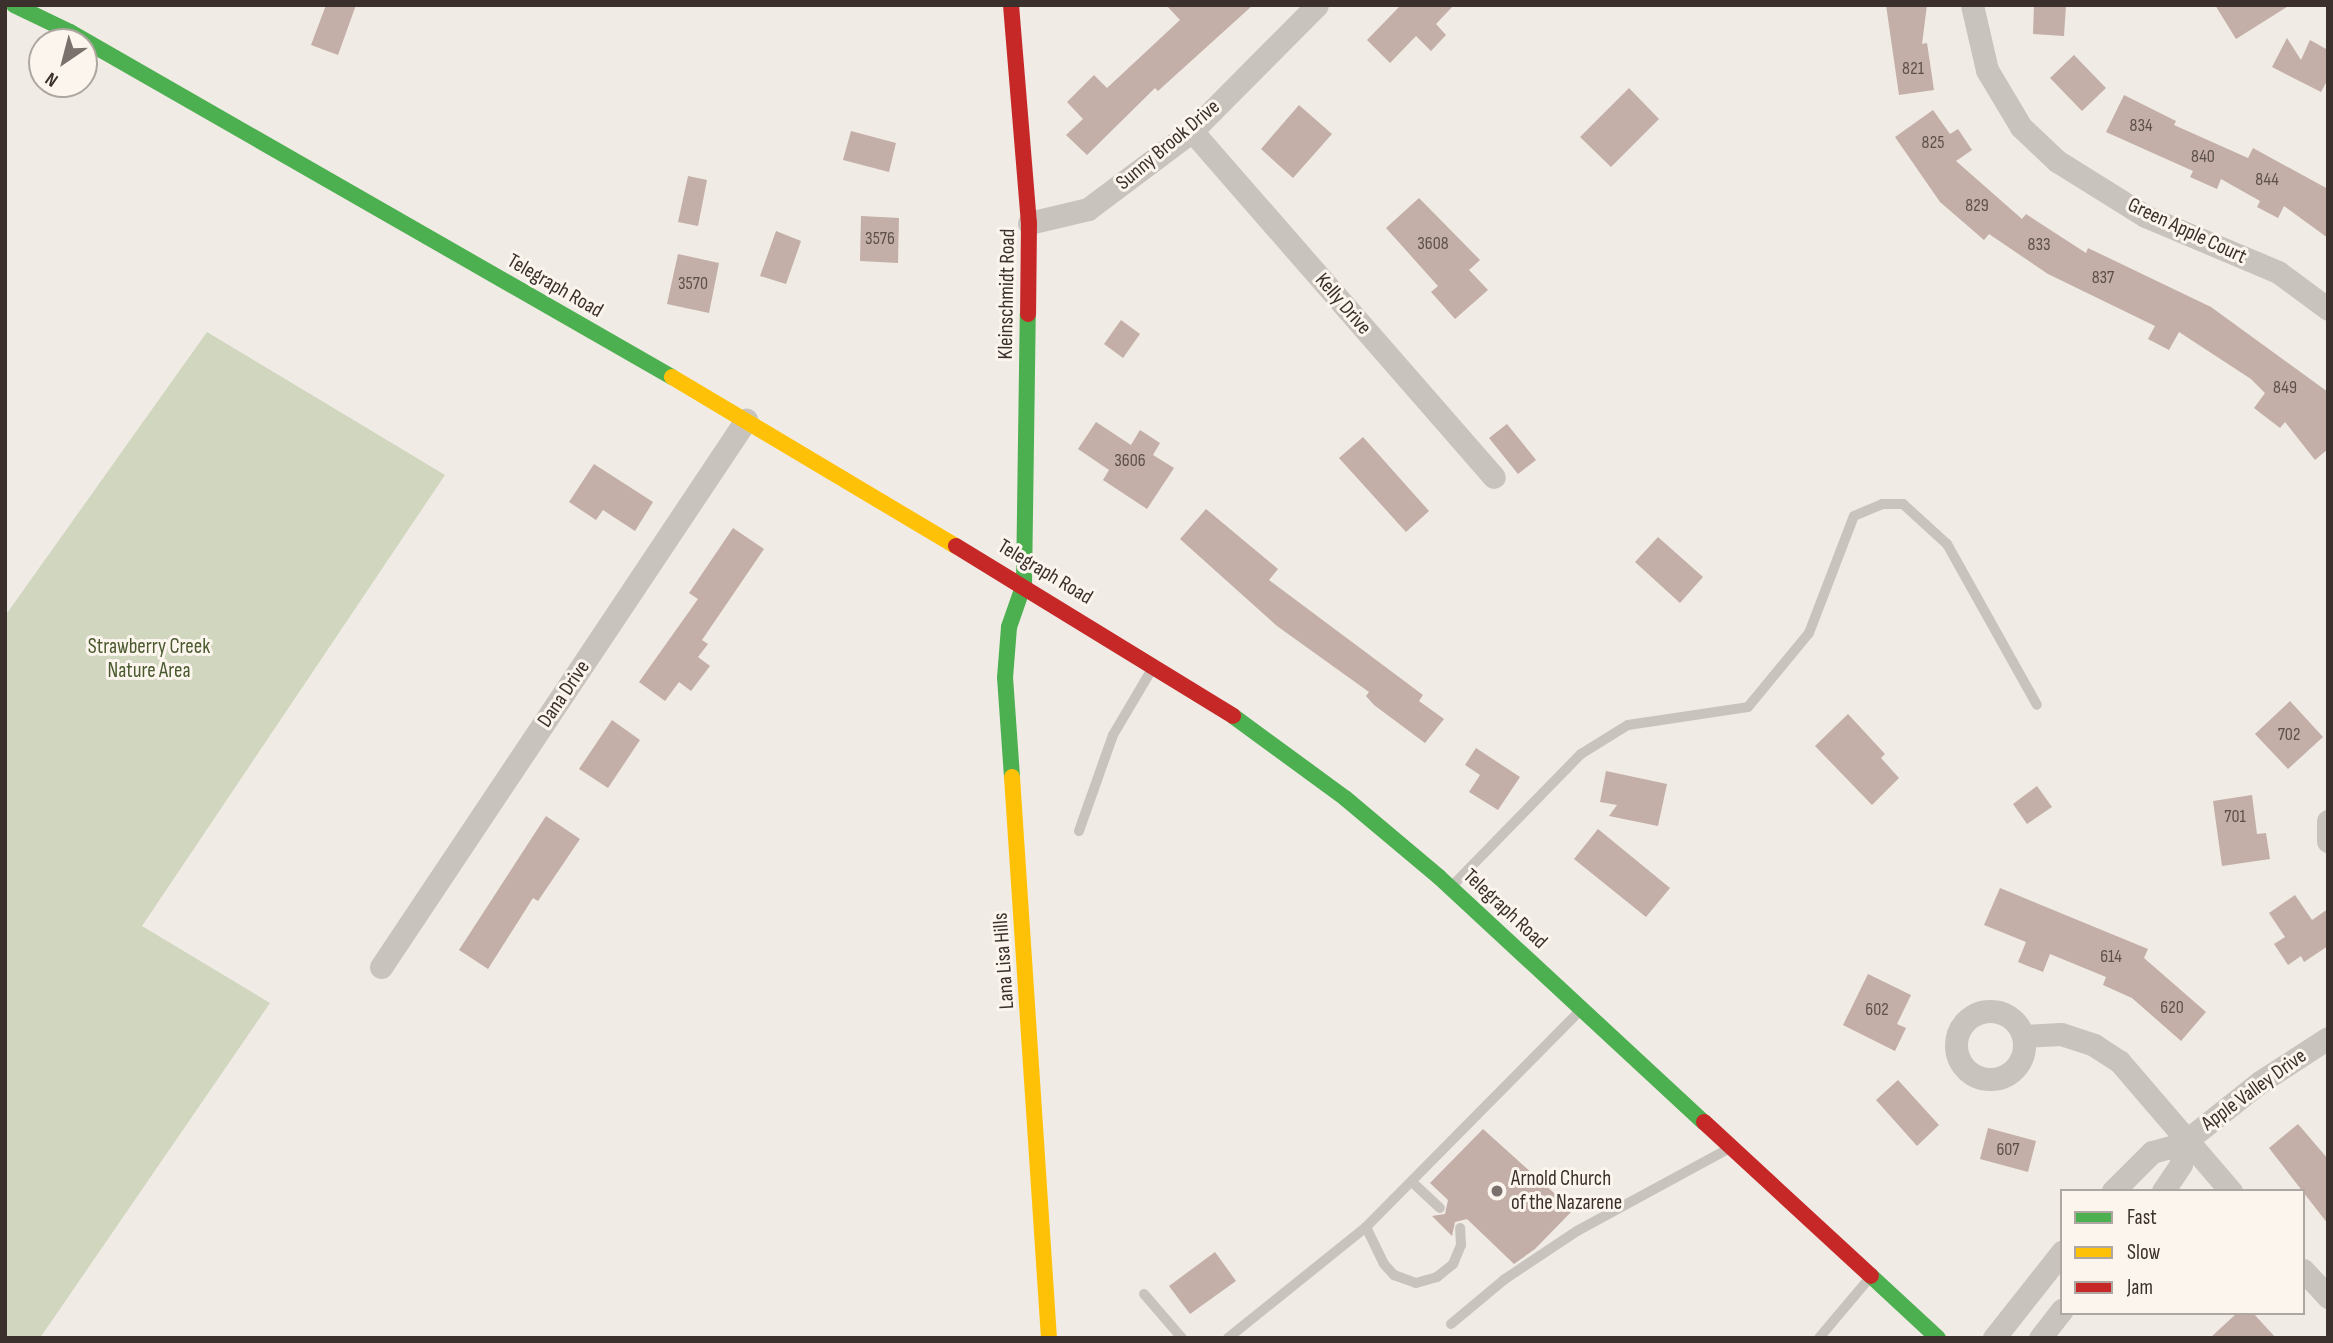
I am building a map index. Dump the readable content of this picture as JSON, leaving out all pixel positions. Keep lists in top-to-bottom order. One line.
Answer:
{"streets":{"main road":["Telegraph Road","Kleinschmidt Road","Lana Lisa Hills"],"street":["Sunny Brook Drive","Green Apple Court","Kelly Drive","Dana Drive","Apple Valley Drive"]},"crossings":[["Sunny Brook Drive","Kleinschmidt Road"],["Sunny Brook Drive","Kelly Drive"],["Telegraph Road","Kleinschmidt Road"],["Telegraph Road","Dana Drive"],["Telegraph Road","Lana Lisa Hills"],["Kleinschmidt Road","Lana Lisa Hills"]],"parks":["Strawberry Creek Nature Area"],"places":["Arnold Church of the Nazarene"],"house_numbers":["821","834","825","840","844","829","3576","3608","833","837","3570","849","3606","702","701","614","620","602","607"],"legend":["Fast","Slow","Jam"],"north":"bottom left"}
